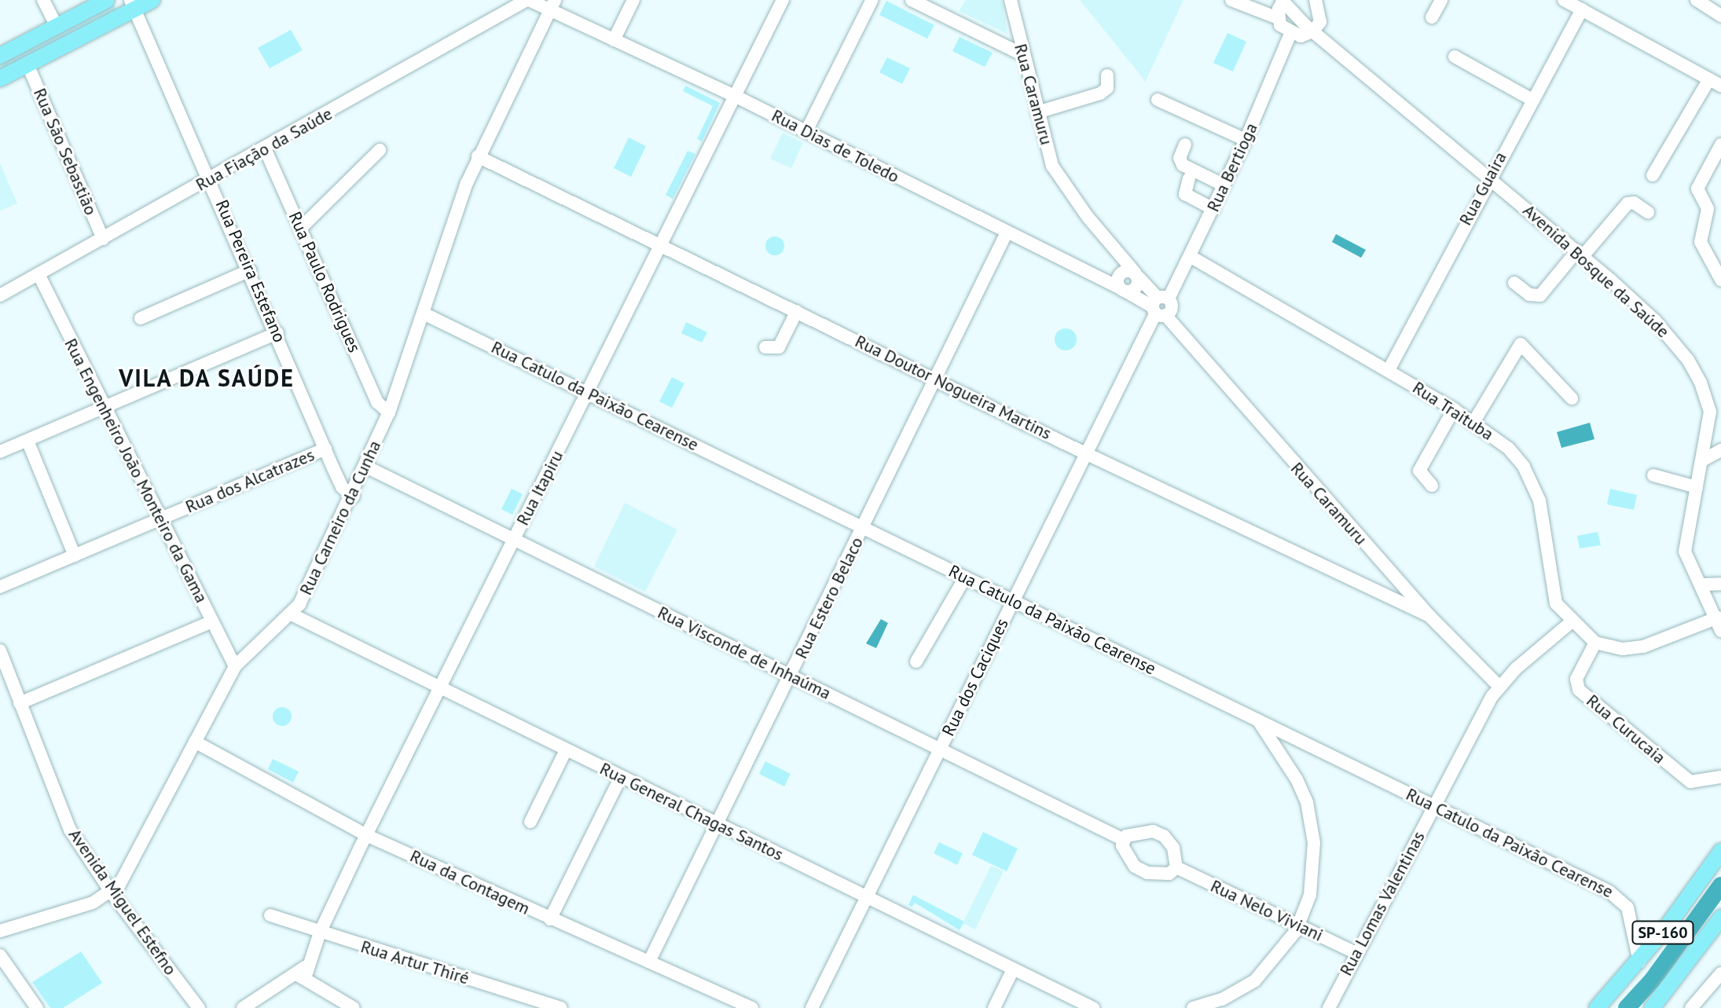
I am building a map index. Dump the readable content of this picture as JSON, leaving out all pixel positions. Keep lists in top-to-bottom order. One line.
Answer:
{"streets":{"main road":["SP-160"],"street":["Rua Caramuru","Rua Dias de Toledo","Rua Fiação da Saúde","Rua São Sebastião","Rua Bertioga","Rua Guaira","Rua Pereira Estefano","Avenida Bosque da Saúde","Rua Paulo Rodrigues","Rua Doutor Nogueira Martins","Rua Catulo da Paixão Cearense","Rua Traituba","Rua Engenheiro João Monteiro da Gama","Rua dos Alcatrazes","Rua Itapiru","Rua Carneiro da Cunha","Rua Estero Belaco","Rua Visconde de Inhaúma","Rua dos Caciques","Rua Curucaia","Rua General Chagas Santos","Rua da Contagem","Avenida Miguel Estefno","Rua Lomas Valentinas","Rua Nelo Viviani","Rua Artur Thiré"]},"crossings":[["Rua Caramuru","Rua Dias de Toledo"],["Rua Caramuru","Rua Bertioga"],["Rua Caramuru","Rua Doutor Nogueira Martins"],["Rua Caramuru","Rua dos Caciques"],["Rua Caramuru","Rua Lomas Valentinas"],["Rua Dias de Toledo","Rua Fiação da Saúde"],["Rua Dias de Toledo","Rua Bertioga"],["Rua Dias de Toledo","Rua Itapiru"],["Rua Dias de Toledo","Rua Carneiro da Cunha"],["Rua Dias de Toledo","Rua Estero Belaco"],["Rua Dias de Toledo","Rua dos Caciques"],["Rua Fiação da Saúde","Rua São Sebastião"],["Rua Fiação da Saúde","Rua Pereira Estefano"],["Rua Fiação da Saúde","Rua Paulo Rodrigues"],["Rua Fiação da Saúde","Rua Engenheiro João Monteiro da Gama"],["Rua Bertioga","Rua Traituba"],["Rua Bertioga","Rua dos Caciques"],["Rua Guaira","Avenida Bosque da Saúde"],["Rua Guaira","Rua Traituba"],["Rua Pereira Estefano","Rua dos Alcatrazes"],["Rua Pereira Estefano","Rua Carneiro da Cunha"],["Avenida Bosque da Saúde","Rua Traituba"],["Rua Paulo Rodrigues","Rua Carneiro da Cunha"],["Rua Doutor Nogueira Martins","Rua Itapiru"],["Rua Doutor Nogueira Martins","Rua Carneiro da Cunha"],["Rua Doutor Nogueira Martins","Rua Estero Belaco"],["Rua Doutor Nogueira Martins","Rua dos Caciques"],["Rua Catulo da Paixão Cearense","Rua Itapiru"],["Rua Catulo da Paixão Cearense","Rua Carneiro da Cunha"],["Rua Catulo da Paixão Cearense","Rua Estero Belaco"],["Rua Catulo da Paixão Cearense","Rua dos Caciques"],["Rua Catulo da Paixão Cearense","Rua Lomas Valentinas"],["Rua Catulo da Paixão Cearense","SP-160"],["Rua Traituba","Rua Curucaia"],["Rua Traituba","Rua Lomas Valentinas"],["Rua Engenheiro João Monteiro da Gama","Rua dos Alcatrazes"],["Rua Engenheiro João Monteiro da Gama","Rua Carneiro da Cunha"],["Rua Itapiru","Rua Visconde de Inhaúma"],["Rua Itapiru","Rua General Chagas Santos"],["Rua Itapiru","Rua da Contagem"],["Rua Itapiru","Rua Artur Thiré"],["Rua Carneiro da Cunha","Rua Visconde de Inhaúma"],["Rua Carneiro da Cunha","Rua General Chagas Santos"],["Rua Carneiro da Cunha","Rua da Contagem"],["Rua Carneiro da Cunha","Avenida Miguel Estefno"],["Rua Estero Belaco","Rua Visconde de Inhaúma"],["Rua Estero Belaco","Rua General Chagas Santos"],["Rua Estero Belaco","Rua da Contagem"],["Rua Visconde de Inhaúma","Rua dos Caciques"],["Rua Visconde de Inhaúma","Rua Nelo Viviani"],["Rua dos Caciques","Rua General Chagas Santos"],["Rua Lomas Valentinas","Rua Nelo Viviani"]],"districts":["VILA DA SAÚDE"]}
